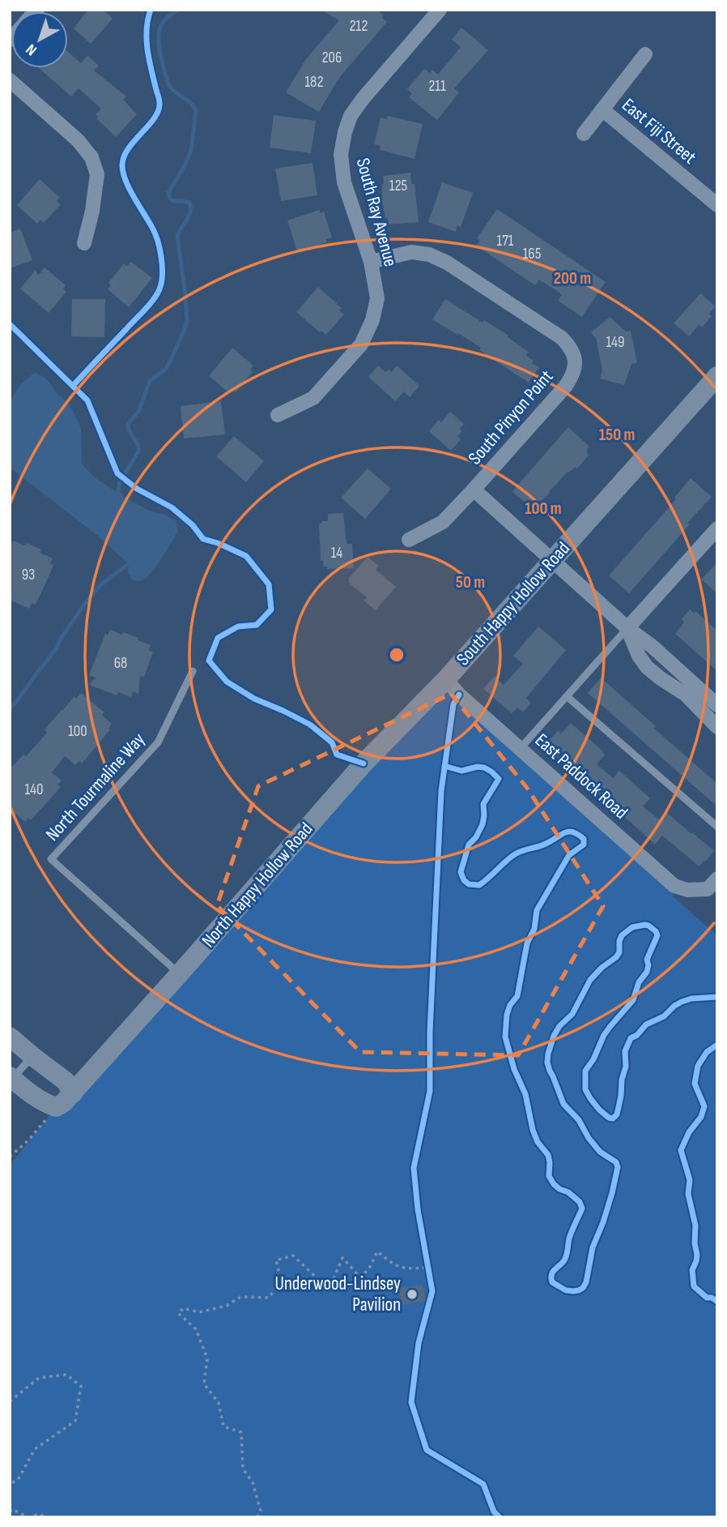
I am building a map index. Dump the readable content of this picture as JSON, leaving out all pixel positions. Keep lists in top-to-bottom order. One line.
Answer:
{"streets":{"street":["East Fiji Street","South Ray Avenue","South Pinyon Point","South Happy Hollow Road","East Paddock Road","North Happy Hollow Road"],"lane":["North Tourmaline Way"]},"crossings":[["South Ray Avenue","South Pinyon Point"],["South Happy Hollow Road","East Paddock Road"],["South Happy Hollow Road","North Happy Hollow Road"],["East Paddock Road","North Happy Hollow Road"],["North Tourmaline Way","North Happy Hollow Road"]],"places":["Underwood-Lindsey Pavilion"],"house_numbers":["212","206","182","211","125","171","165","149","14","93","68","100","140"],"north":"bottom left","rings":["200 m","150 m","100 m","50 m"]}
